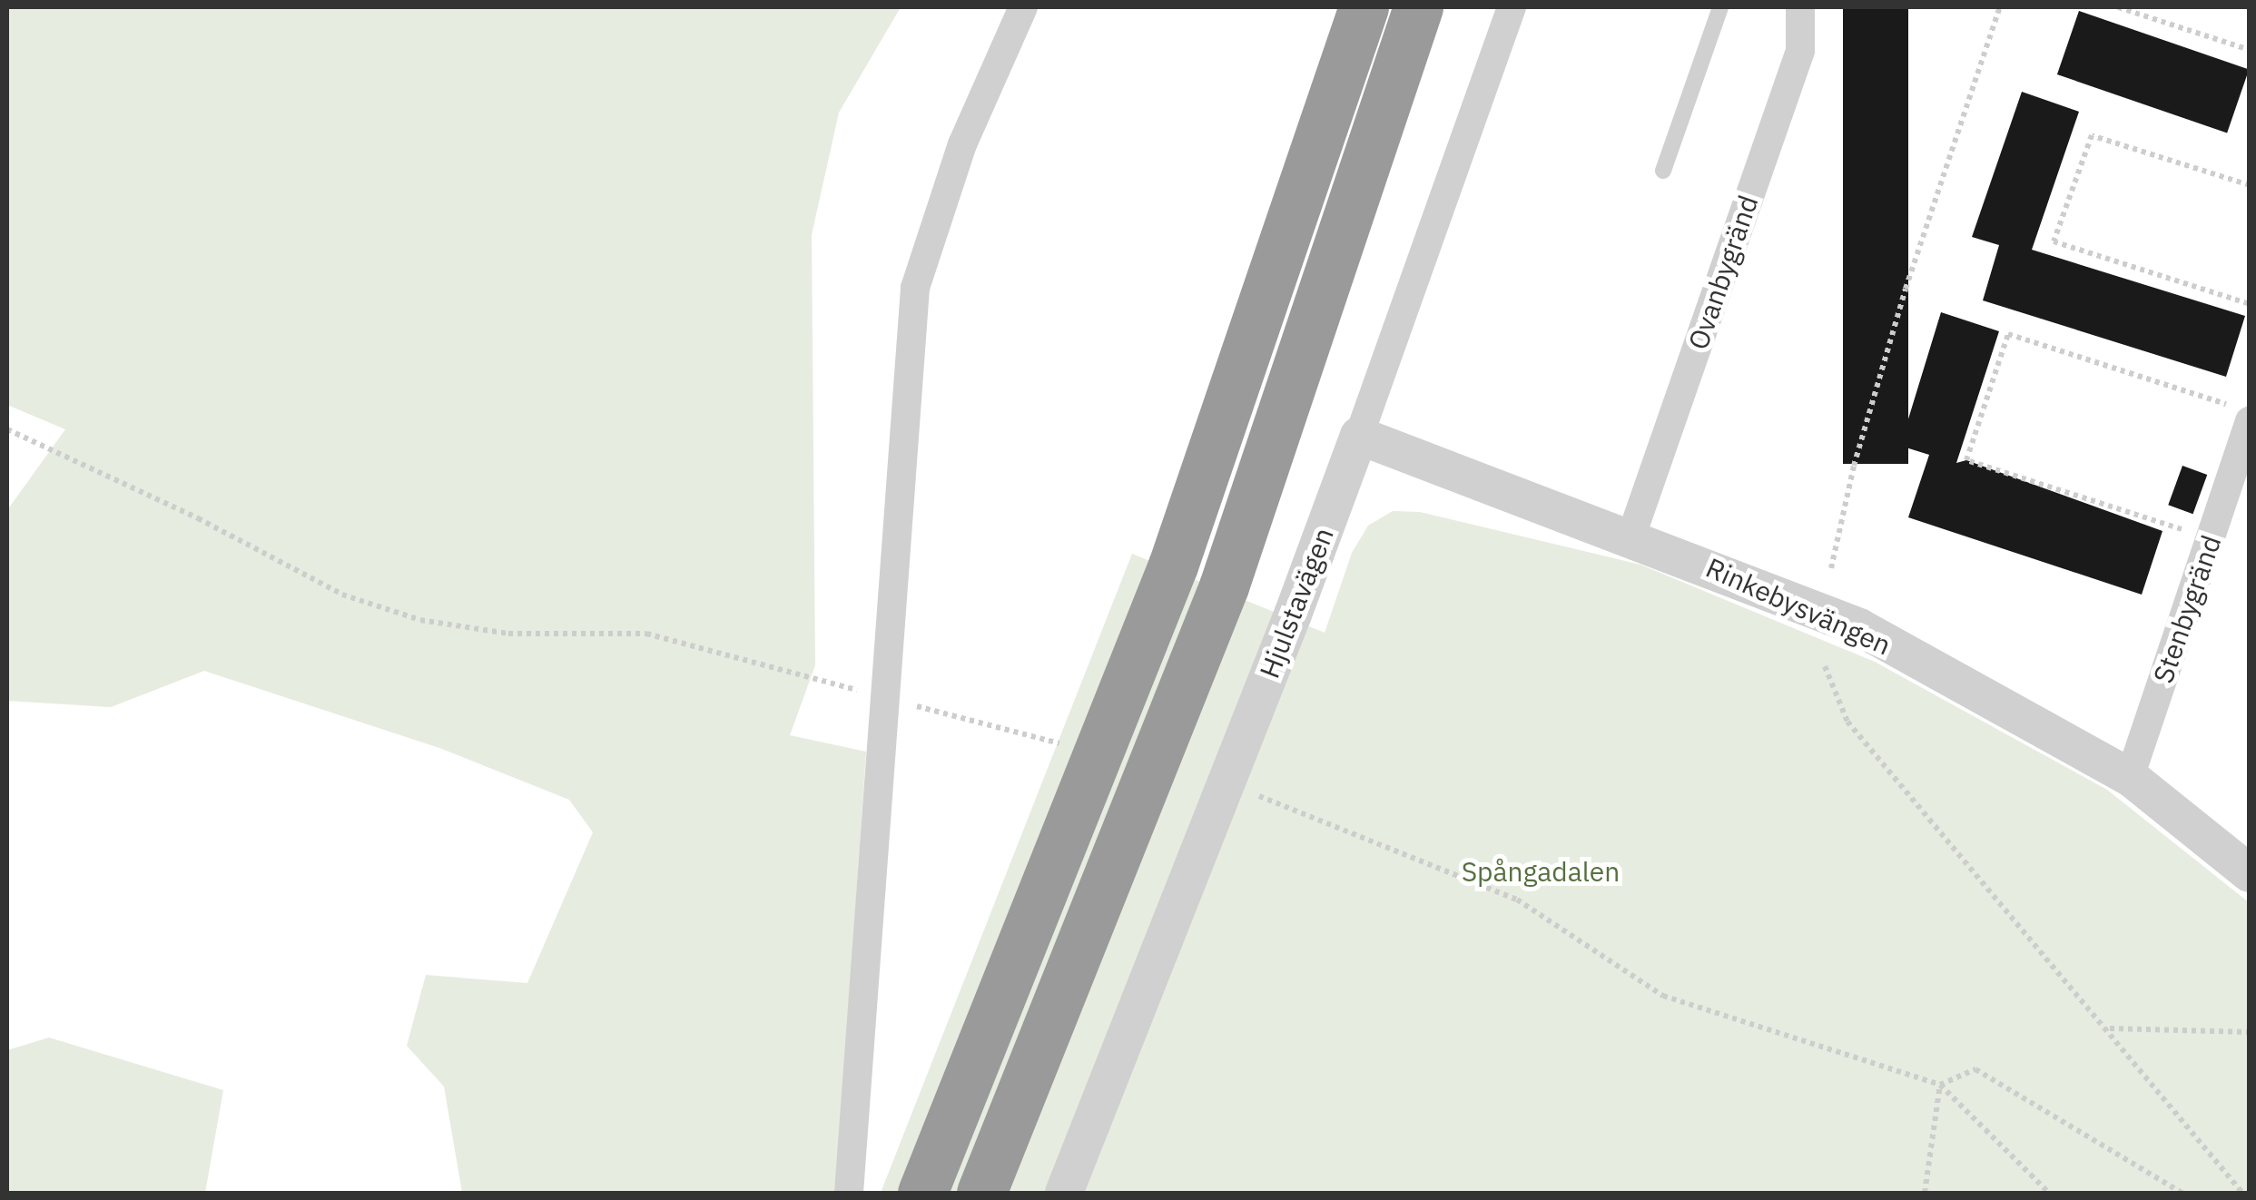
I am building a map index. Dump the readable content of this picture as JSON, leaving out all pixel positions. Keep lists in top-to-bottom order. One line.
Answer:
{"streets":{"street":["Ovanbygränd","Hjulstavägen","Rinkebysvängen","Stenbygränd"]},"crossings":[["Ovanbygränd","Rinkebysvängen"],["Hjulstavägen","Rinkebysvängen"],["Rinkebysvängen","Stenbygränd"]],"parks":["Spångadalen"]}
